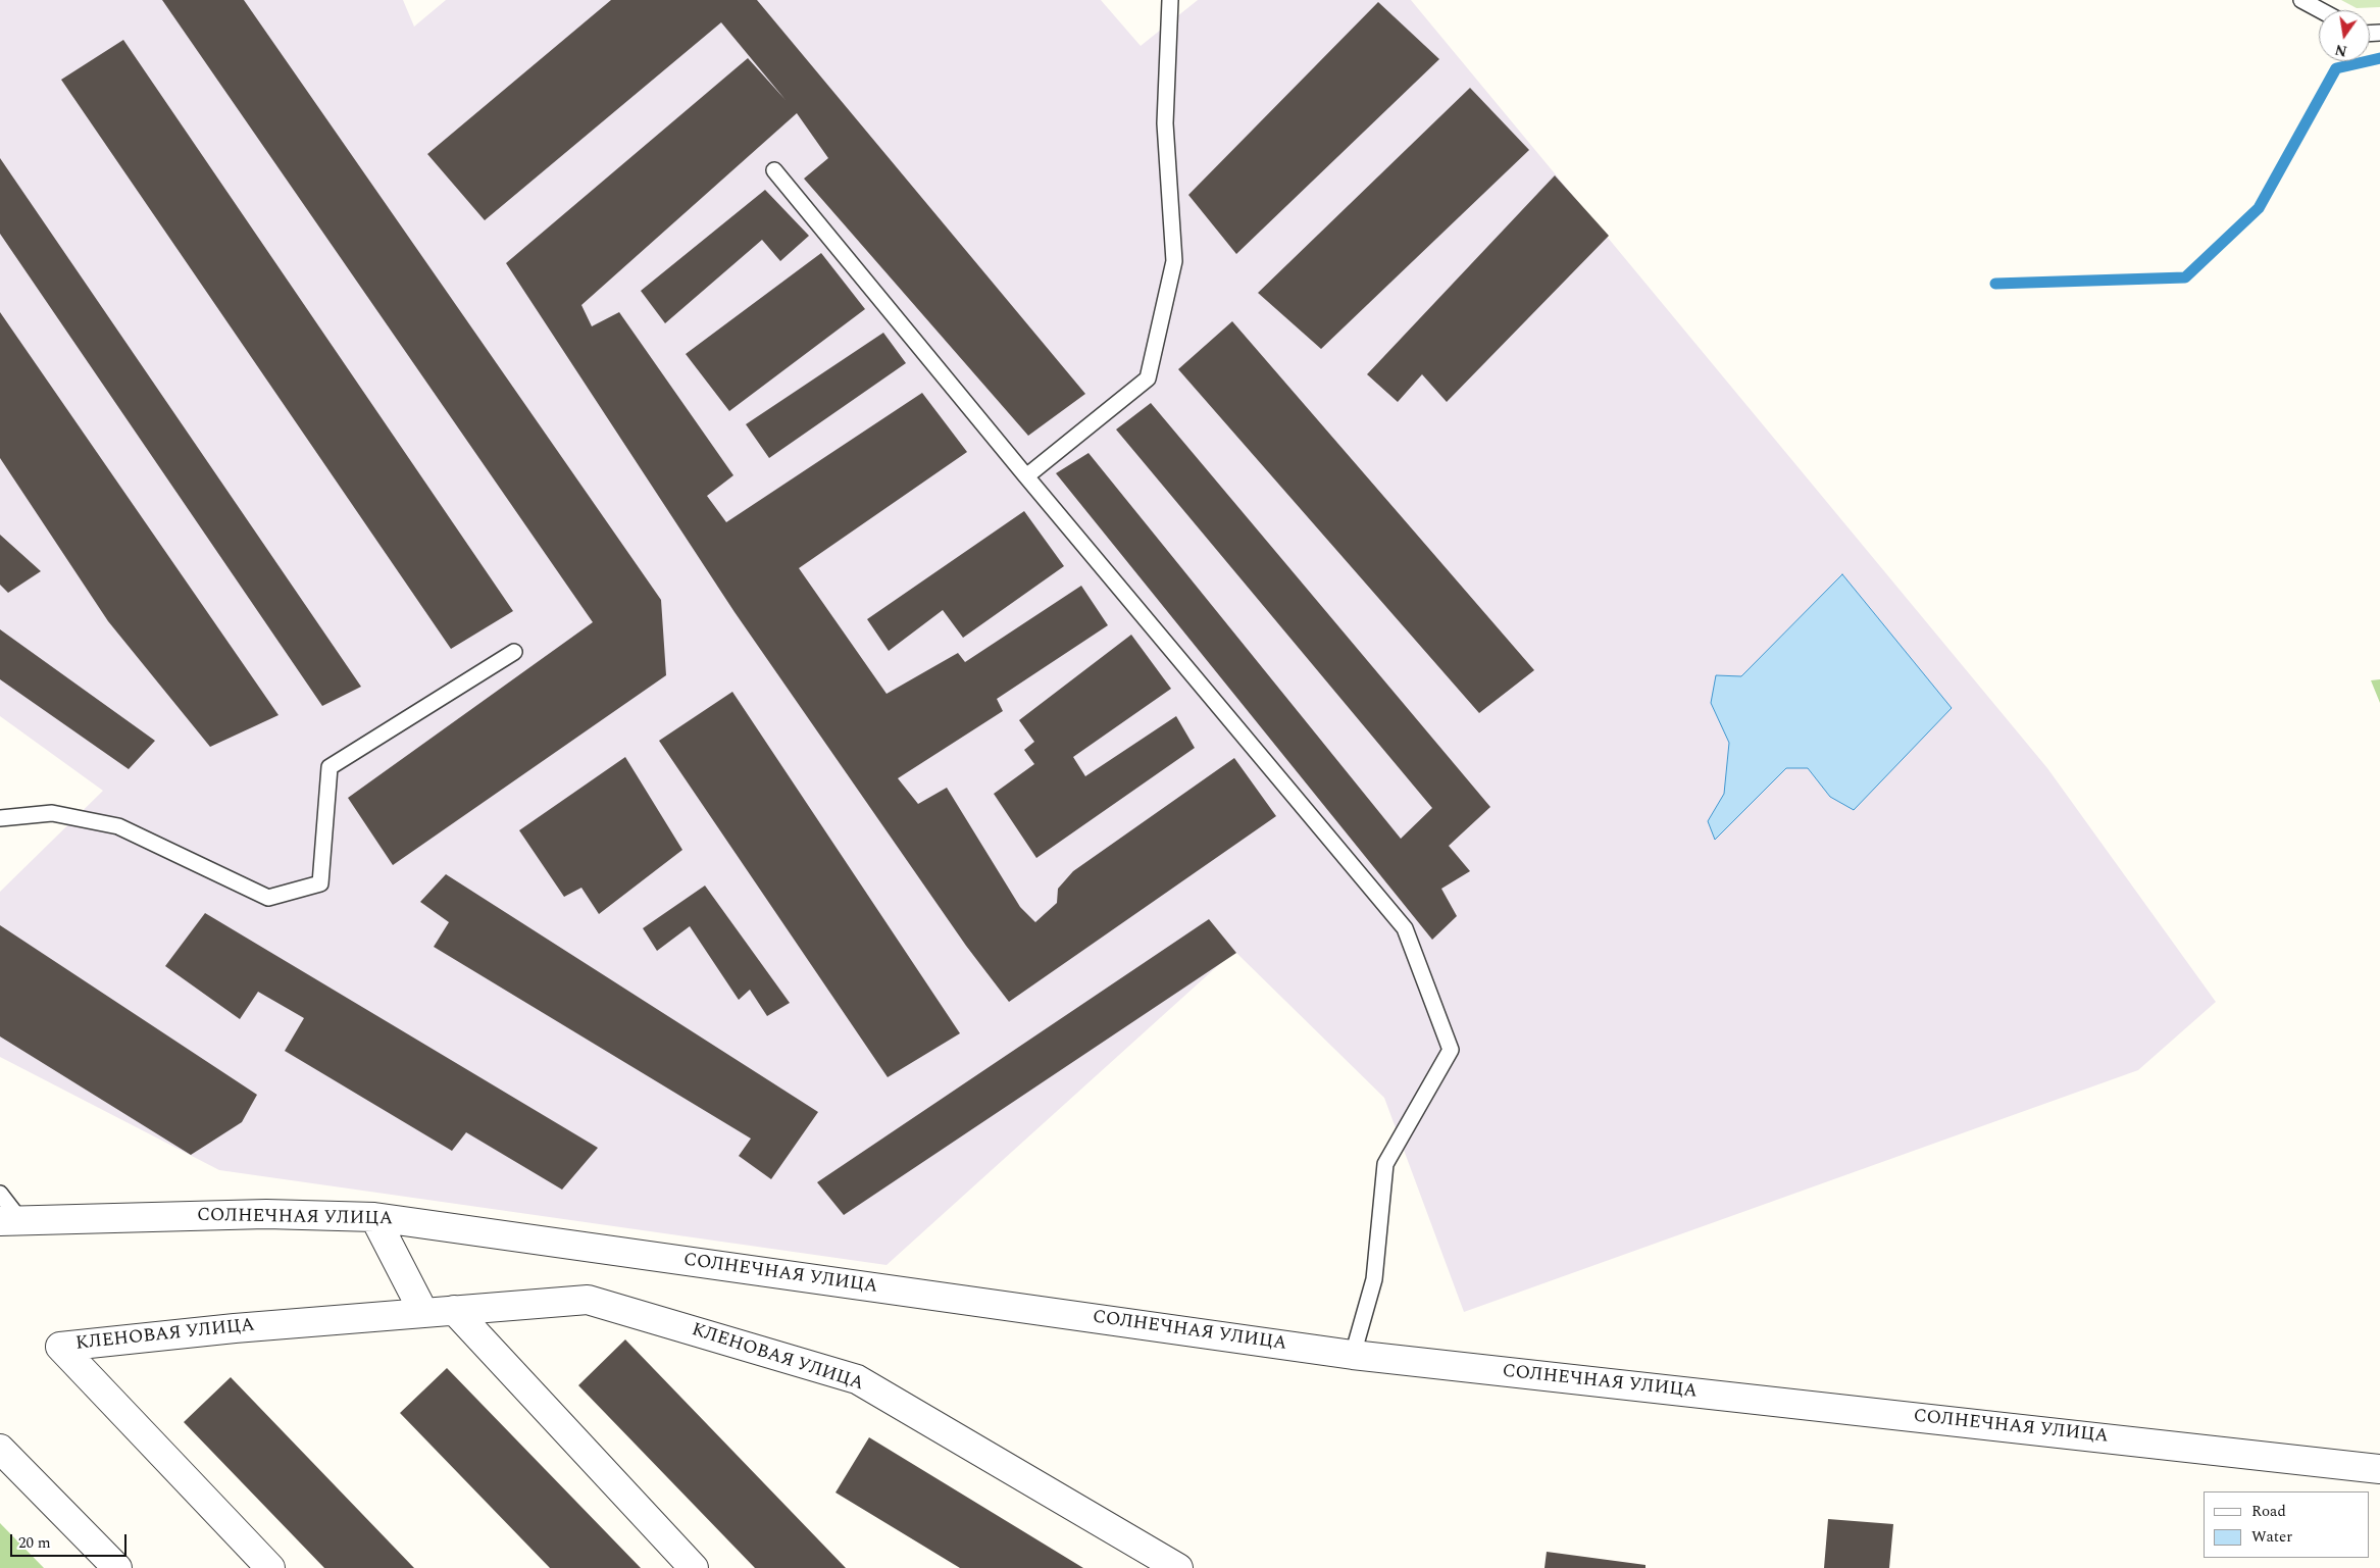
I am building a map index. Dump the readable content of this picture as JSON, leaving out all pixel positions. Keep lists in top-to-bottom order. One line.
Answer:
{"streets":{"street":["СОЛНЕЧНАЯ УЛИЦА","КЛЕНОВАЯ УЛИЦА"]},"legend":["Road","Water"],"scale_bar":"20 m","north":"bottom"}
